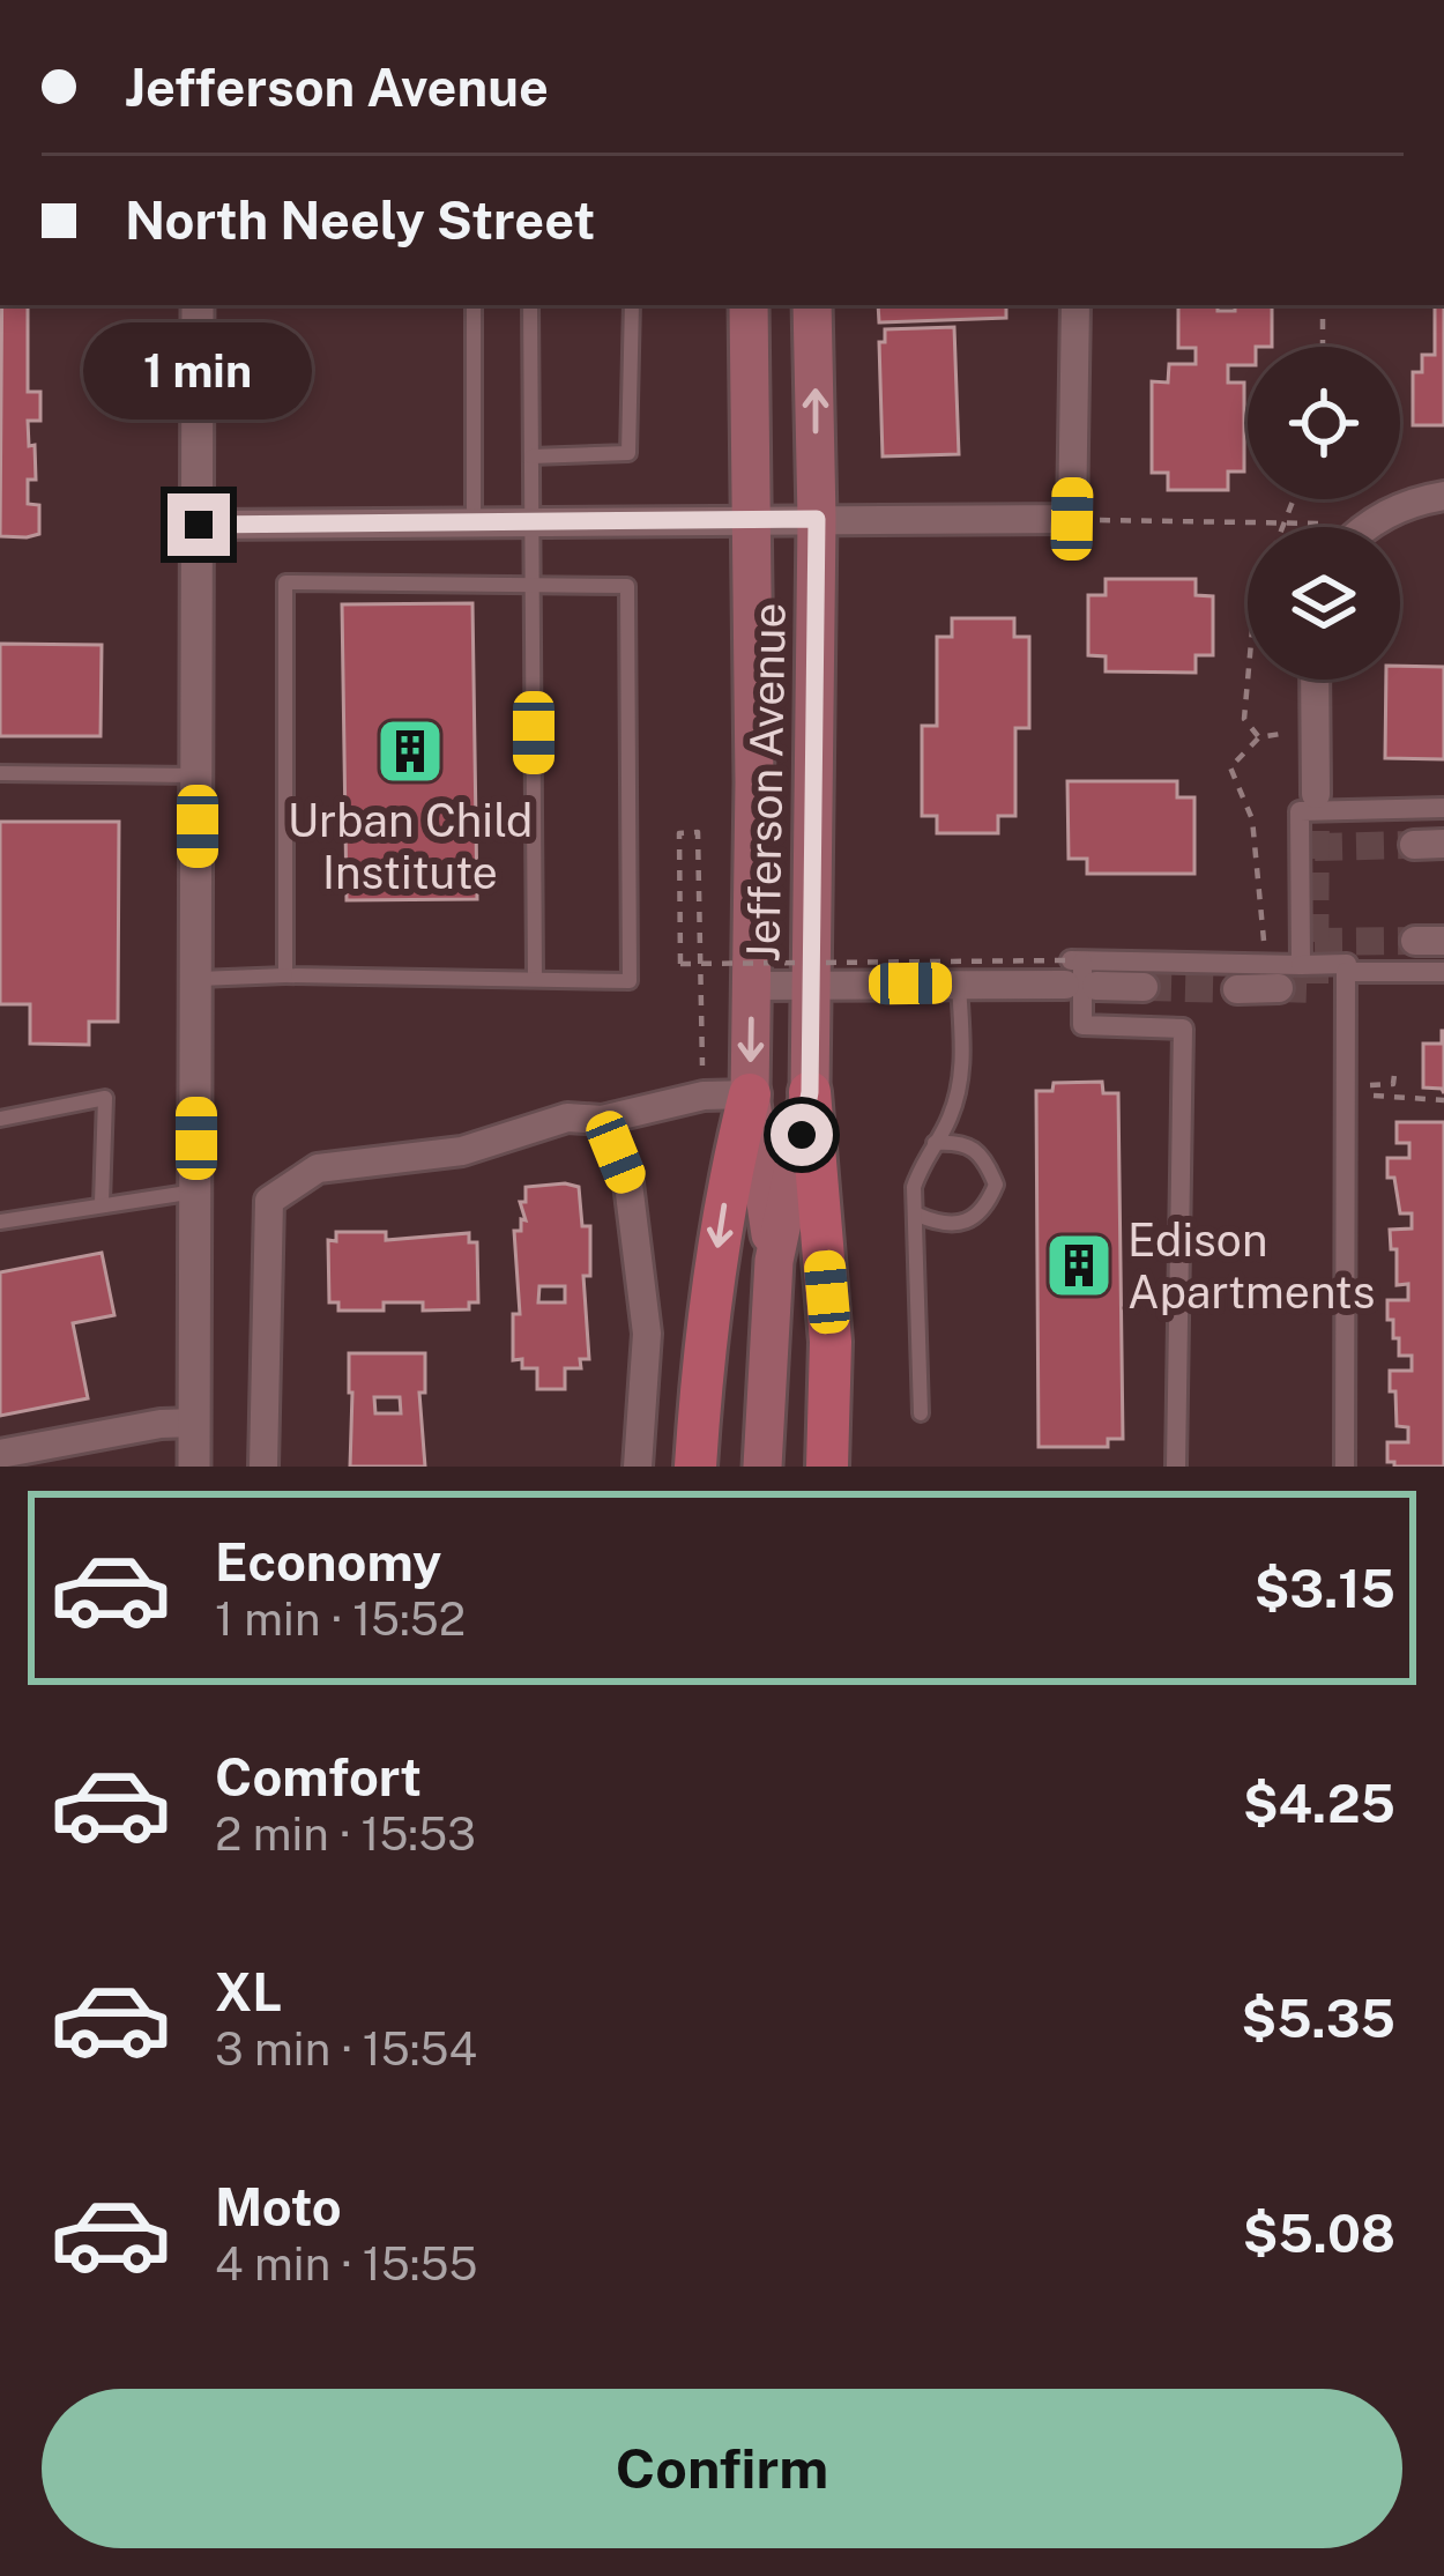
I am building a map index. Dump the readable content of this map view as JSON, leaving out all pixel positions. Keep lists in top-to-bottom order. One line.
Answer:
{"streets":{"main road":["Jefferson Avenue"]},"places":{"building":["Urban Child Institute","Edison Apartments"]},"page":{"banner":["Jefferson Avenue","North Neely Street"],"bubble":"1 min","list":[{"name":"Economy","note":"1 min · 15:52","value":"$3.15"},{"name":"Comfort","note":"2 min · 15:53","value":"$4.25"},{"name":"XL","note":"3 min · 15:54","value":"$5.35"},{"name":"Moto","note":"4 min · 15:55","value":"$5.08"}],"buttons":"Confirm"}}
